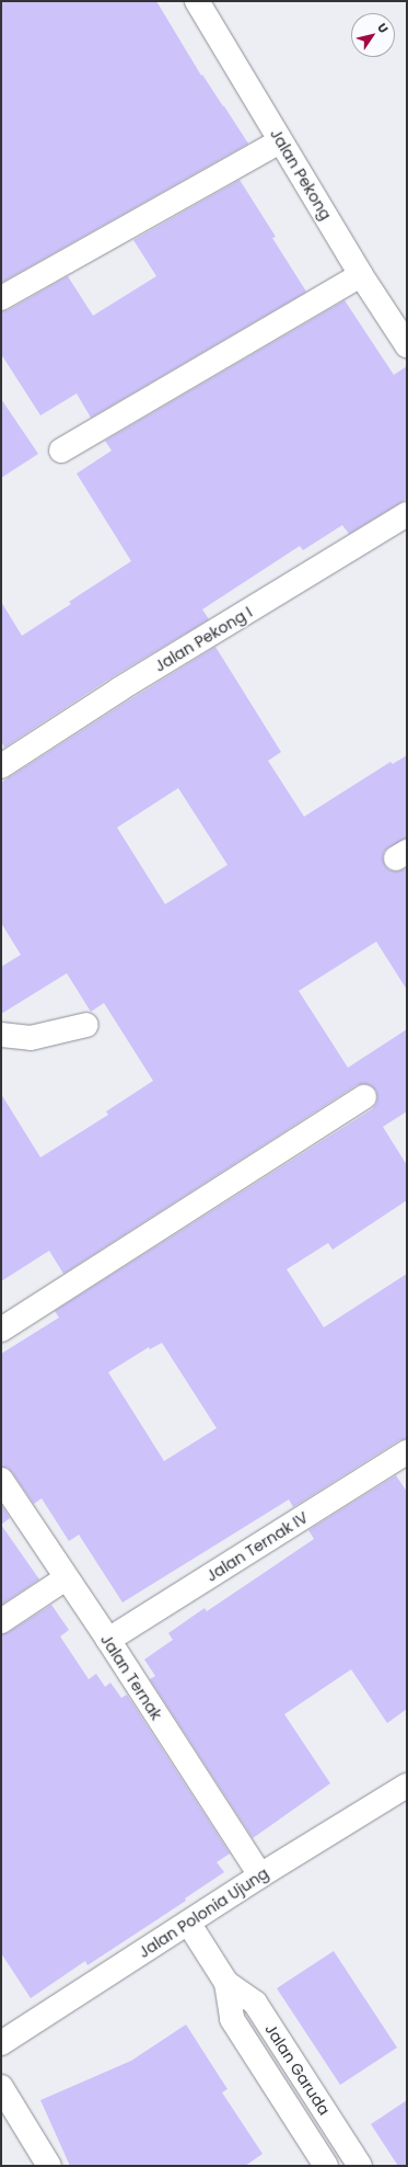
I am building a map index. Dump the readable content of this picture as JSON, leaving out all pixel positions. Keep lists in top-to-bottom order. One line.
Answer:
{"streets":{"street":["Jalan Pekong","Jalan Pekong I","Jalan Ternak IV","Jalan Ternak","Jalan Polonia Ujung","Jalan Garuda"]},"crossings":[["Jalan Ternak IV","Jalan Ternak"],["Jalan Ternak","Jalan Polonia Ujung"],["Jalan Polonia Ujung","Jalan Garuda"]],"north":"top right"}
